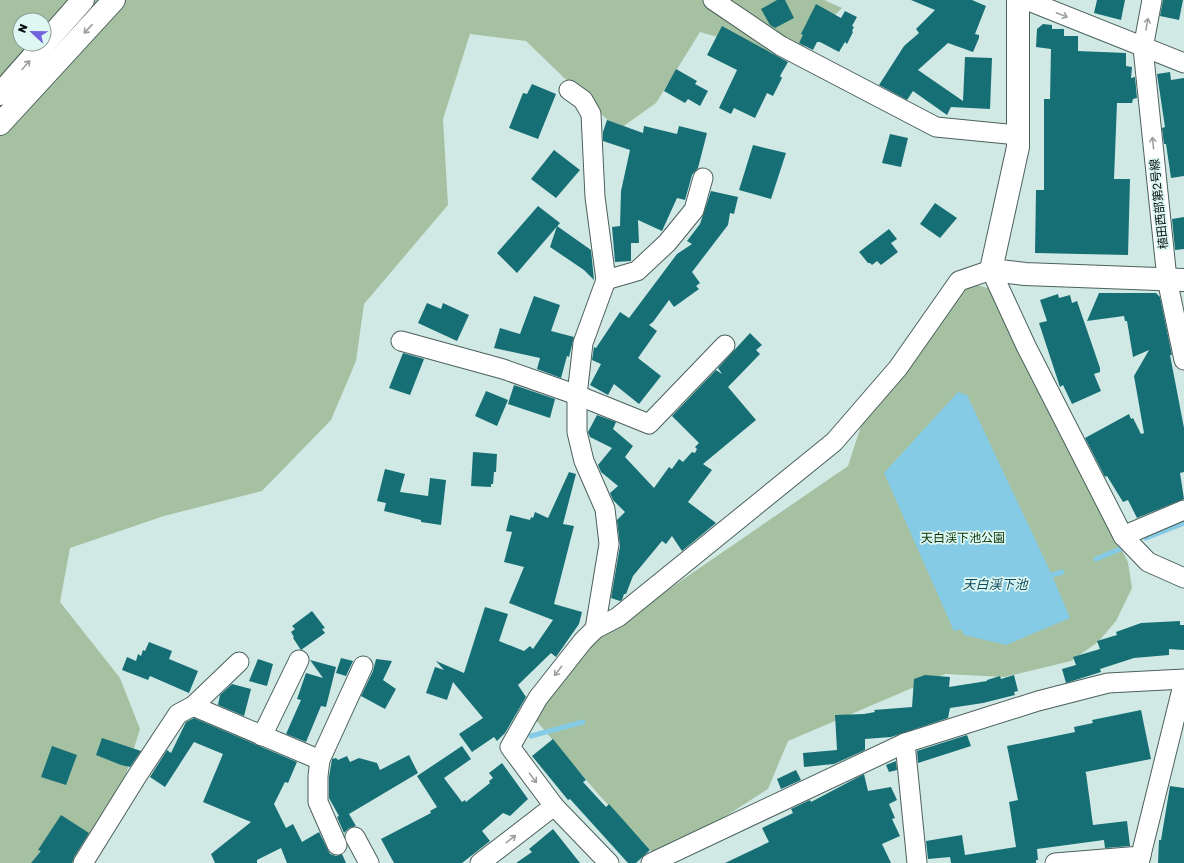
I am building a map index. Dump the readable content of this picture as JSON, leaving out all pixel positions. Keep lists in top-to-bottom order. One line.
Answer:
{"streets":{"street":["植田西部第2号線"]},"water":["天白渓下池"],"parks":["天白渓下池公園"],"north":"left"}
